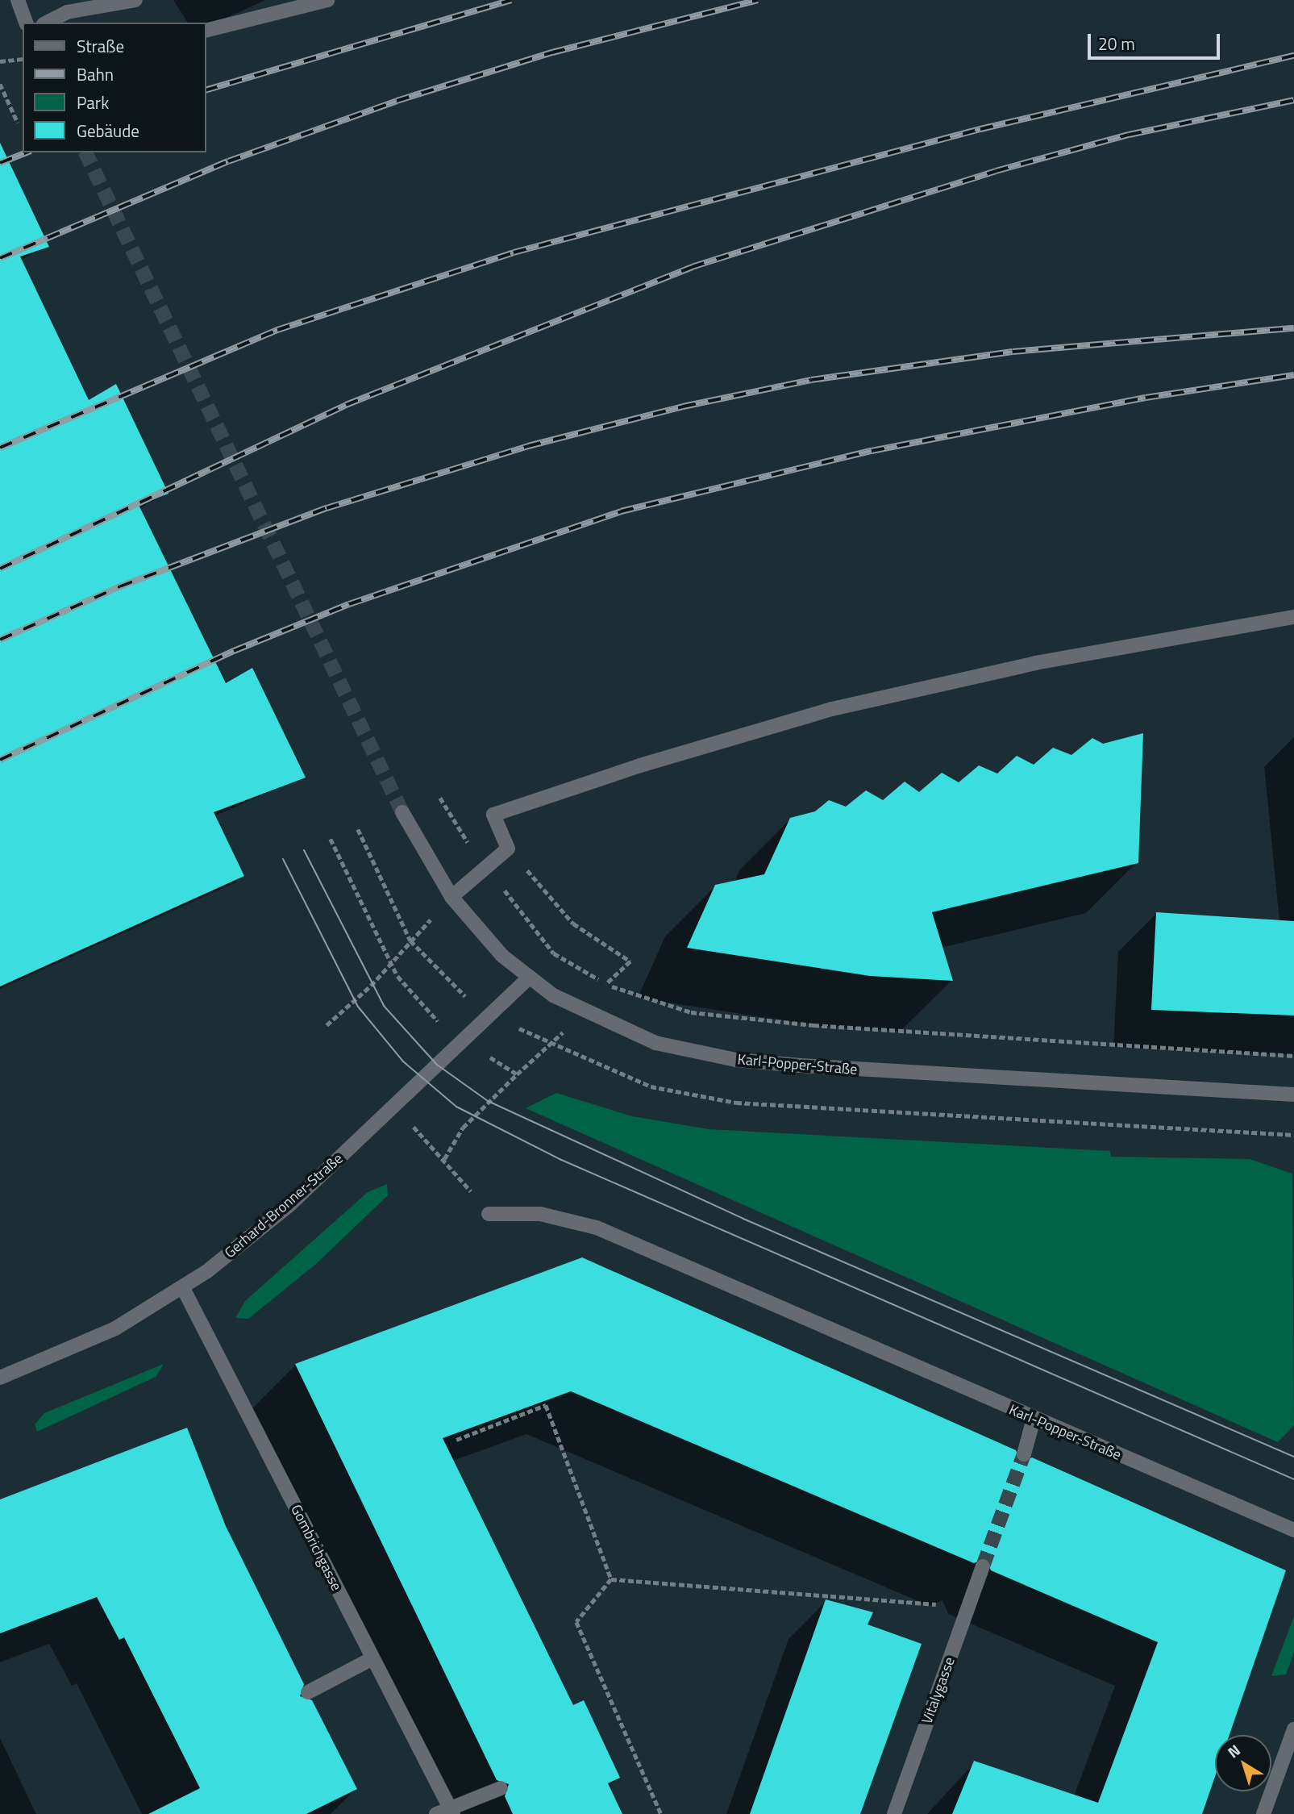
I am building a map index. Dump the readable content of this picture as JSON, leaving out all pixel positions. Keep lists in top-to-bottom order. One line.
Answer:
{"streets":{"street":["Karl-Popper-Straße","Gerhard-Bronner-Straße","Gombrichgasse","Vitalygasse"]},"crossings":[["Karl-Popper-Straße","Gerhard-Bronner-Straße"],["Gerhard-Bronner-Straße","Gombrichgasse"]],"legend":["Straße","Bahn","Park","Gebäude"],"scale_bar":"20 m","north":"top left"}
